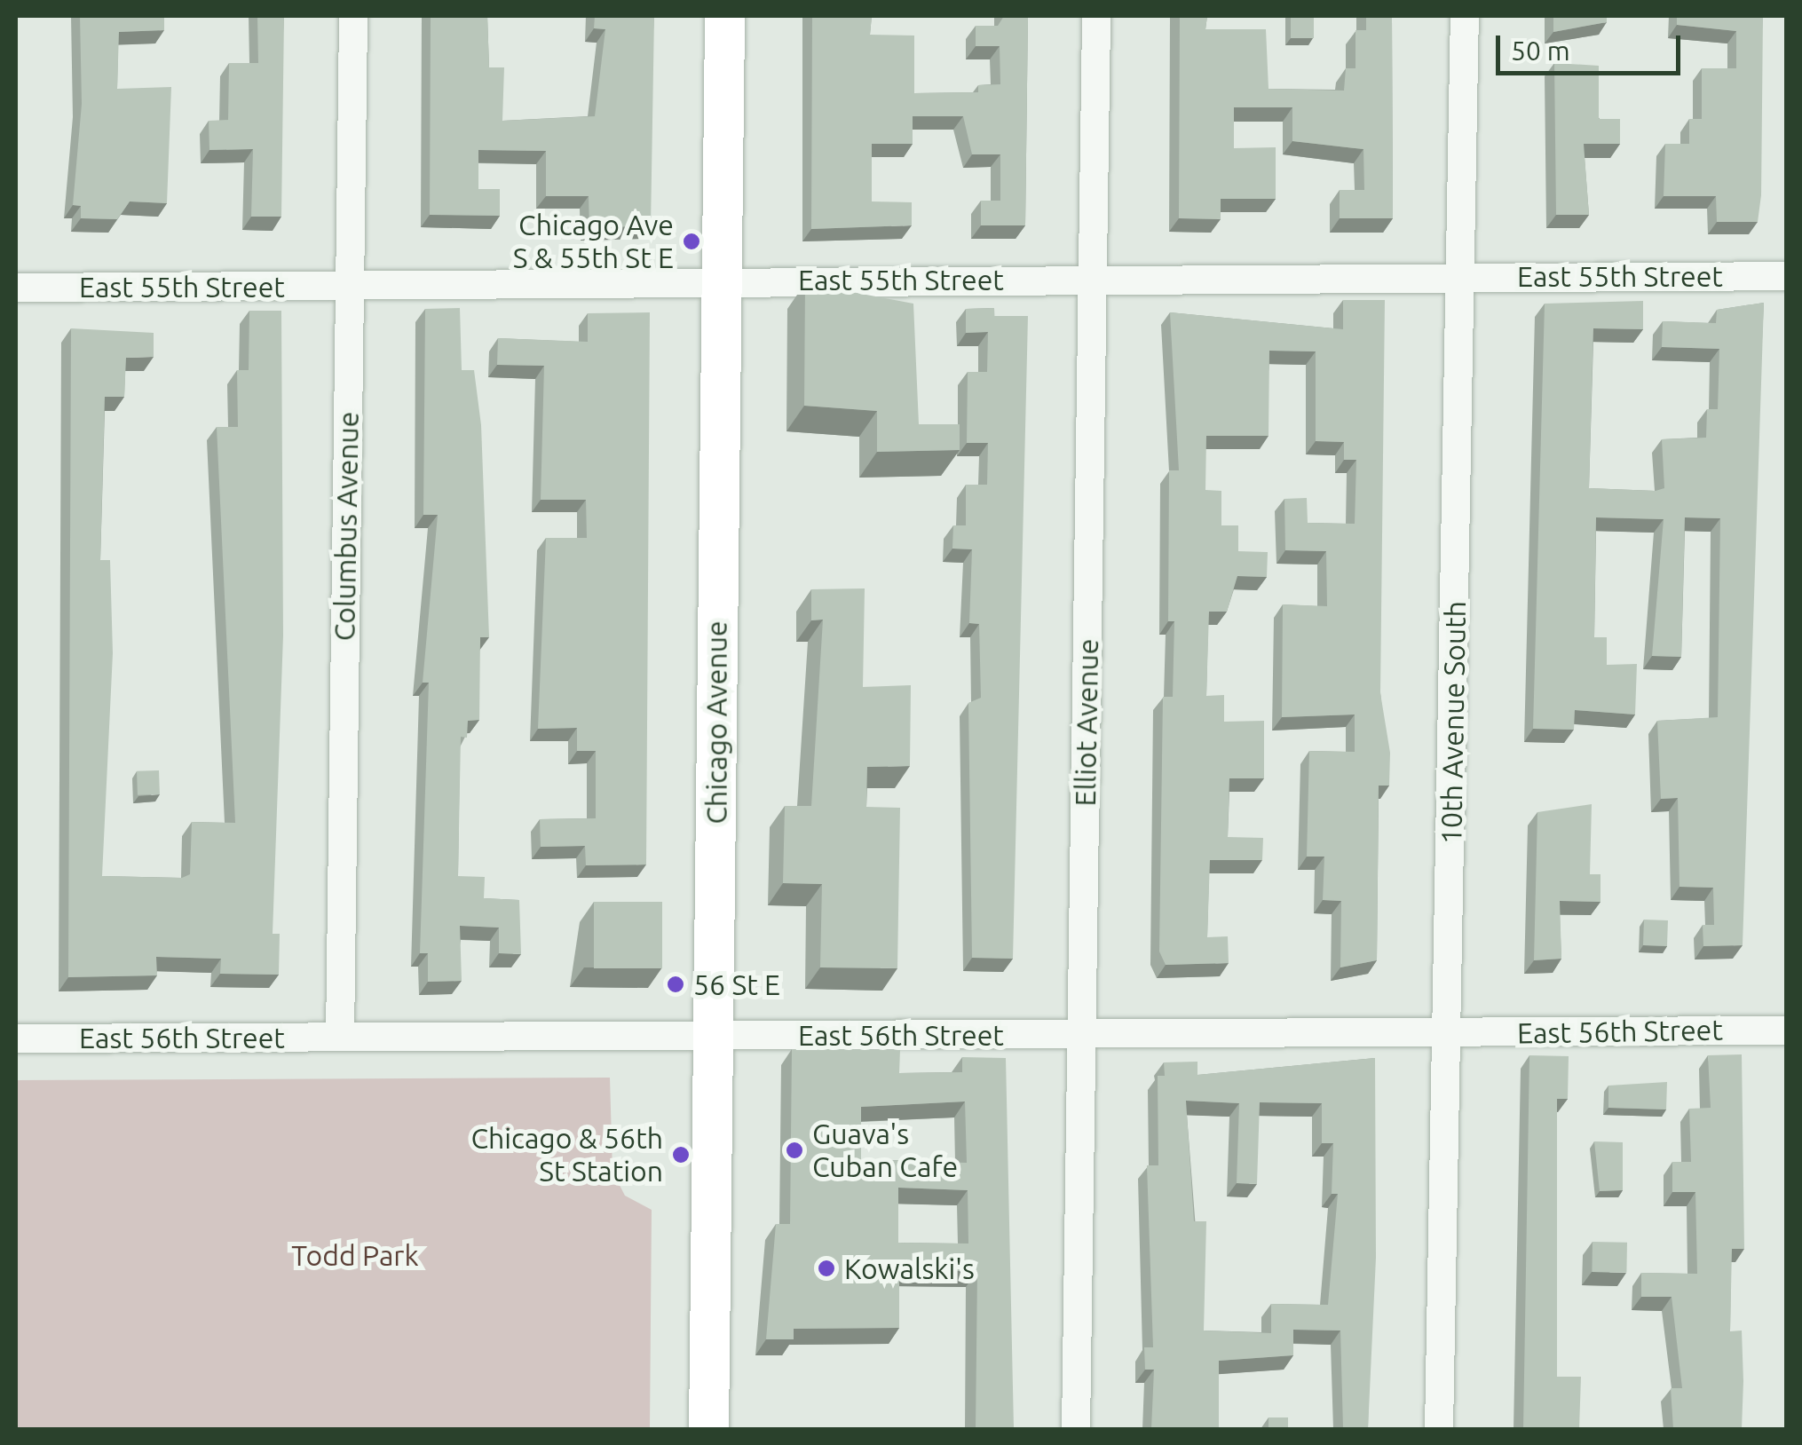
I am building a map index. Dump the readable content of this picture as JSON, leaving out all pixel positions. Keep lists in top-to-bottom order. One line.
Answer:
{"streets":{"street":["East 55th Street","Columbus Avenue","Chicago Avenue","Elliot Avenue","10th Avenue South","East 56th Street"]},"crossings":[["East 55th Street","Columbus Avenue"],["East 55th Street","Chicago Avenue"],["East 55th Street","Elliot Avenue"],["East 55th Street","10th Avenue South"],["Columbus Avenue","East 56th Street"],["Chicago Avenue","East 56th Street"],["Elliot Avenue","East 56th Street"],["10th Avenue South","East 56th Street"]],"parks":["Todd Park"],"places":["Chicago Ave S & 55th St E","56 St E","Guava's Cuban Cafe","Chicago & 56th St Station","Kowalski's"],"scale_bar":"50 m"}
